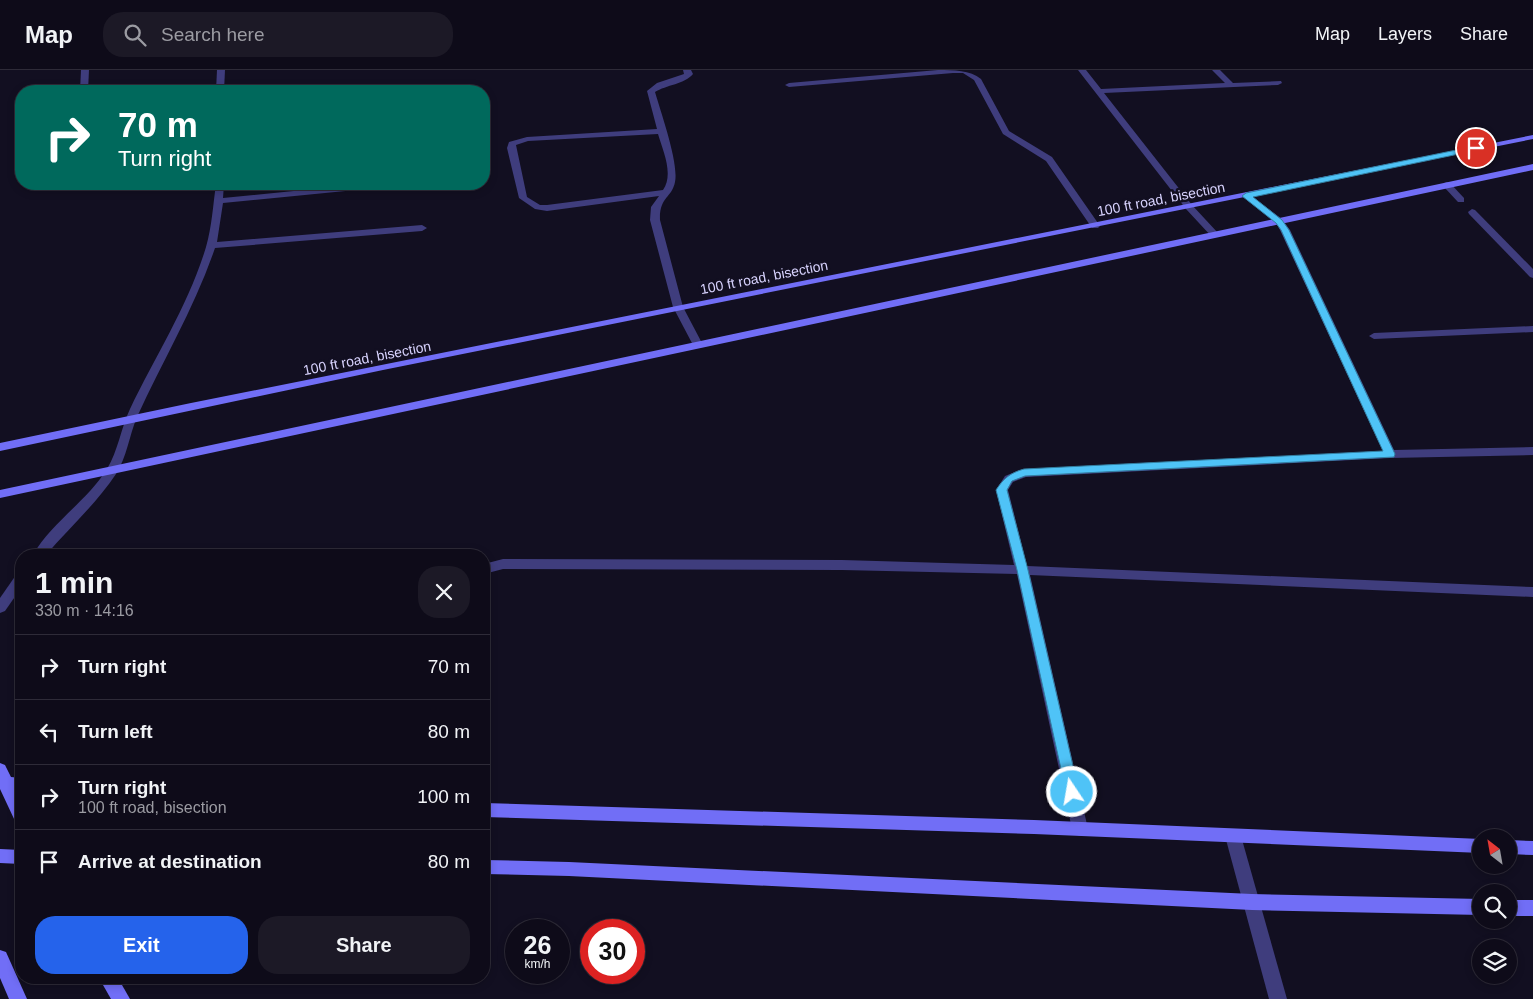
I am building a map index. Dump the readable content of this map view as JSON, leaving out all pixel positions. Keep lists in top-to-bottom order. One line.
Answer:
{"streets":{"street":["100 ft road, bisection"]},"north":"top left","page":{"header":"Map","search":"Search here","nav":["Map","Layers","Share"],"turn":["70 m","Turn right"],"heading":["1 min","330 m · 14:16"],"list":[{"name":"Turn right","value":"70 m"},{"name":"Turn left","value":"80 m"},{"name":"Turn right","note":"100 ft road, bisection","value":"100 m"},{"name":"Arrive at destination","value":"80 m"}],"buttons":["Exit","Share"],"speed":"26 km/h","limit":"30"}}
